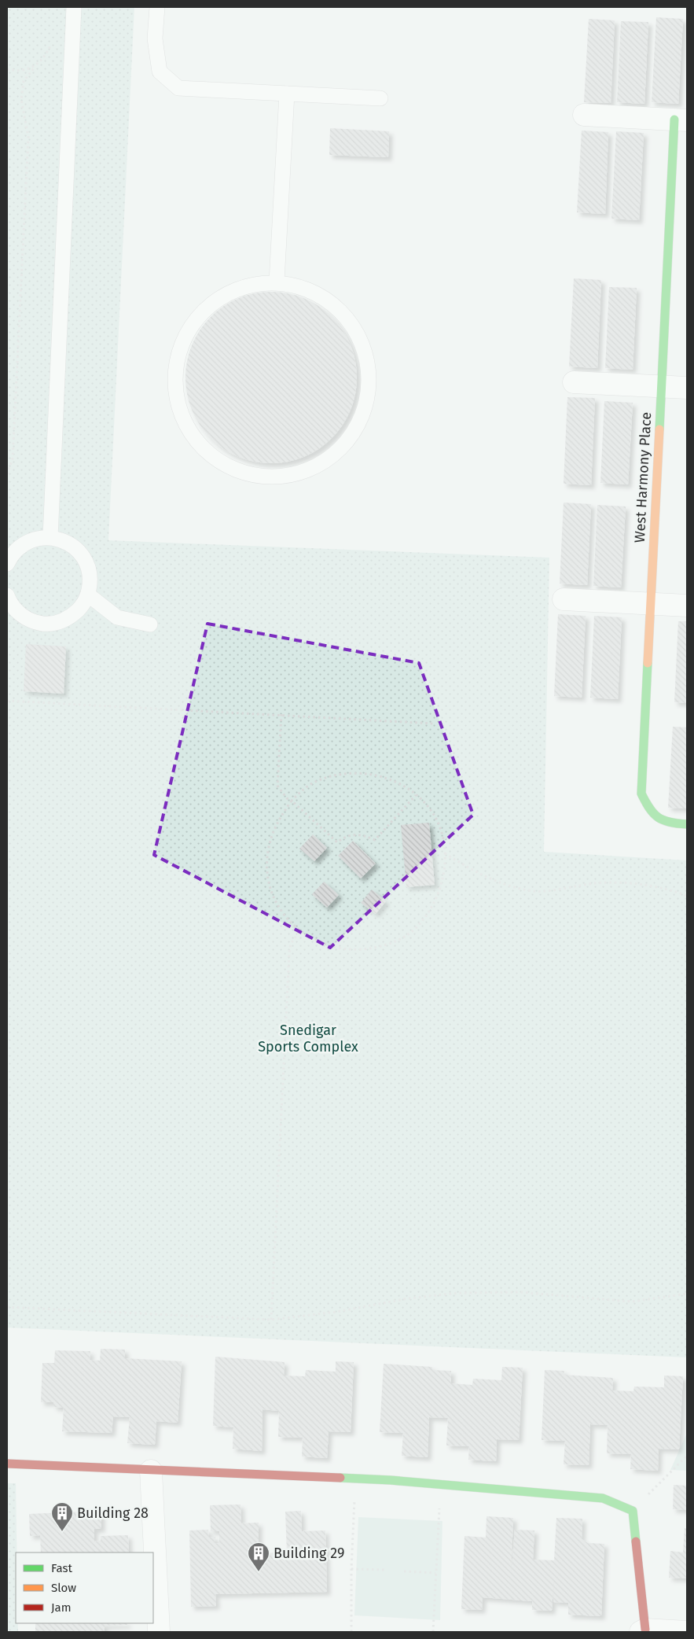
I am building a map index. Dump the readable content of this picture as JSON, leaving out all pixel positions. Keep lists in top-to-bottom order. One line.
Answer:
{"streets":{"street":["West Harmony Place"]},"parks":["Snedigar Sports Complex"],"places":{"building":["Building 28","Building 29"]},"legend":["Fast","Slow","Jam"]}
